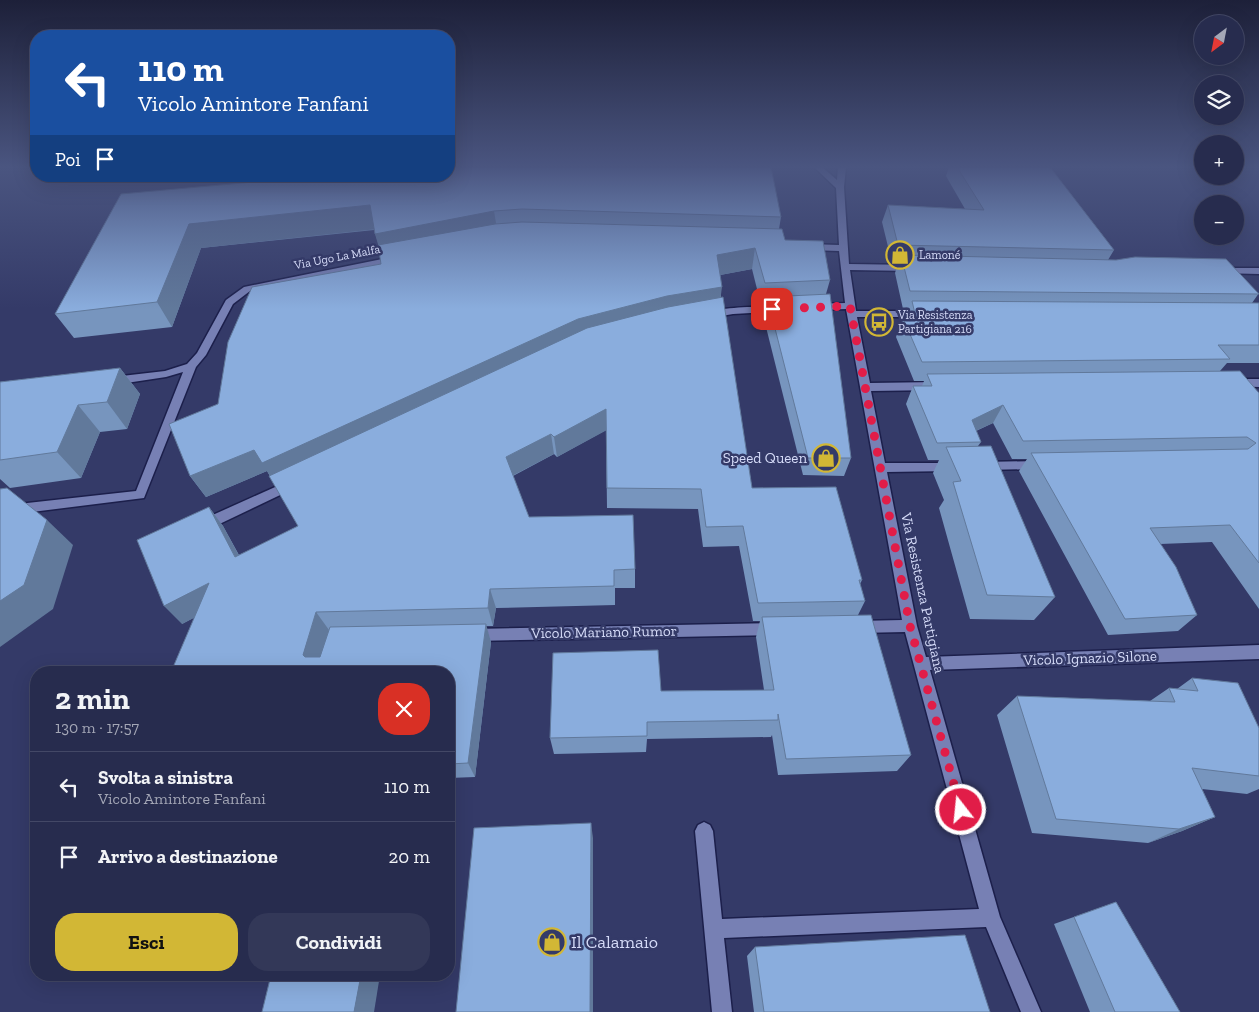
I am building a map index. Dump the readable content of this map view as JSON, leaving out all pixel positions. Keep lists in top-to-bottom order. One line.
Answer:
{"streets":{"street":["Via Ugo La Malfa","Via Resistenza Partigiana","Vicolo Mariano Rumor","Vicolo Ignazio Silone"]},"crossings":[["Via Resistenza Partigiana","Vicolo Ignazio Silone"]],"places":{"shop":["Lamoné","Speed Queen","Il Calamaio"],"bus stop":["Via Resistenza Partigiana 216"]},"north":"bottom left","page":{"map_buttons":["+","−"],"turn":["110 m","Vicolo Amintore Fanfani"],"then":"Poi","heading":["2 min","130 m · 17:57"],"list":[{"name":"Svolta a sinistra","note":"Vicolo Amintore Fanfani","value":"110 m"},{"name":"Arrivo a destinazione","value":"20 m"}],"buttons":["Esci","Condividi"]}}
